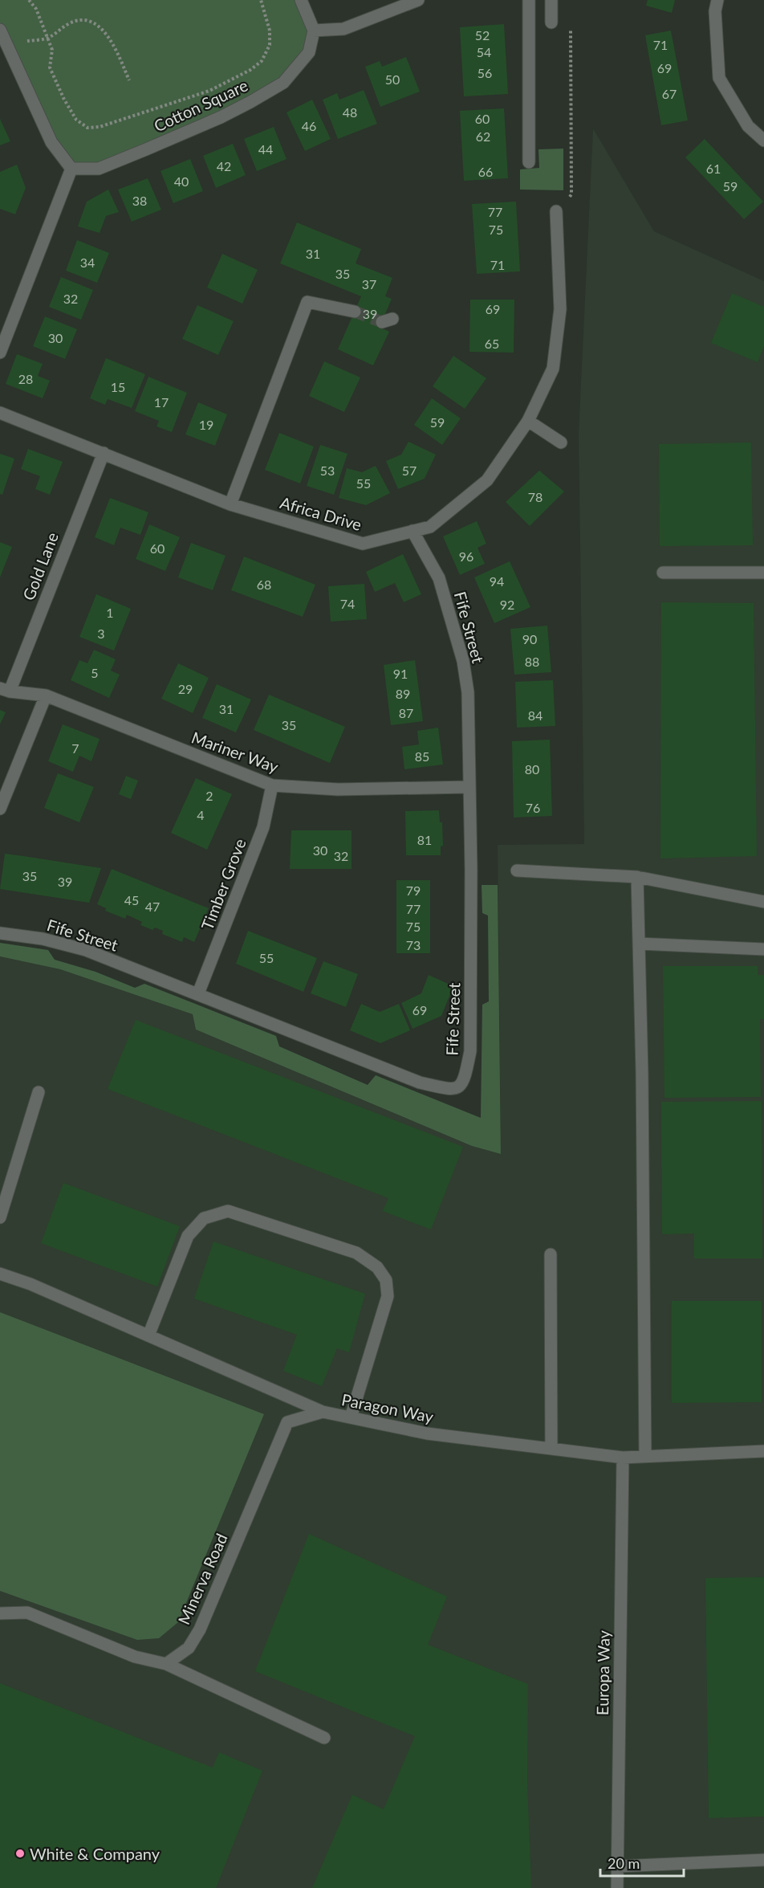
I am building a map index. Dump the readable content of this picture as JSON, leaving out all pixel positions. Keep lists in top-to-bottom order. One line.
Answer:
{"streets":{"street":["Cotton Square","Africa Drive","Gold Lane","Fife Street","Mariner Way","Timber Grove","Paragon Way","Minerva Road","Europa Way"]},"crossings":[["Africa Drive","Gold Lane"],["Africa Drive","Fife Street"],["Gold Lane","Mariner Way"],["Fife Street","Mariner Way"],["Fife Street","Timber Grove"],["Mariner Way","Timber Grove"],["Paragon Way","Minerva Road"],["Paragon Way","Europa Way"]],"places":["White & Company"],"house_numbers":["52","71","54","69","56","50","67","48","60","46","62","44","42","61","66","40","59","38","77","75","31","34","71","35","37","32","69","39","30","65","28","15","17","59","19","53","57","55","78","60","96","94","68","74","92","1","3","90","88","5","91","29","89","31","87","84","35","7","85","80","2","76","4","81","30","32","35","39","79","45","47","77","75","73","55","69"],"scale_bar":"20 m"}
